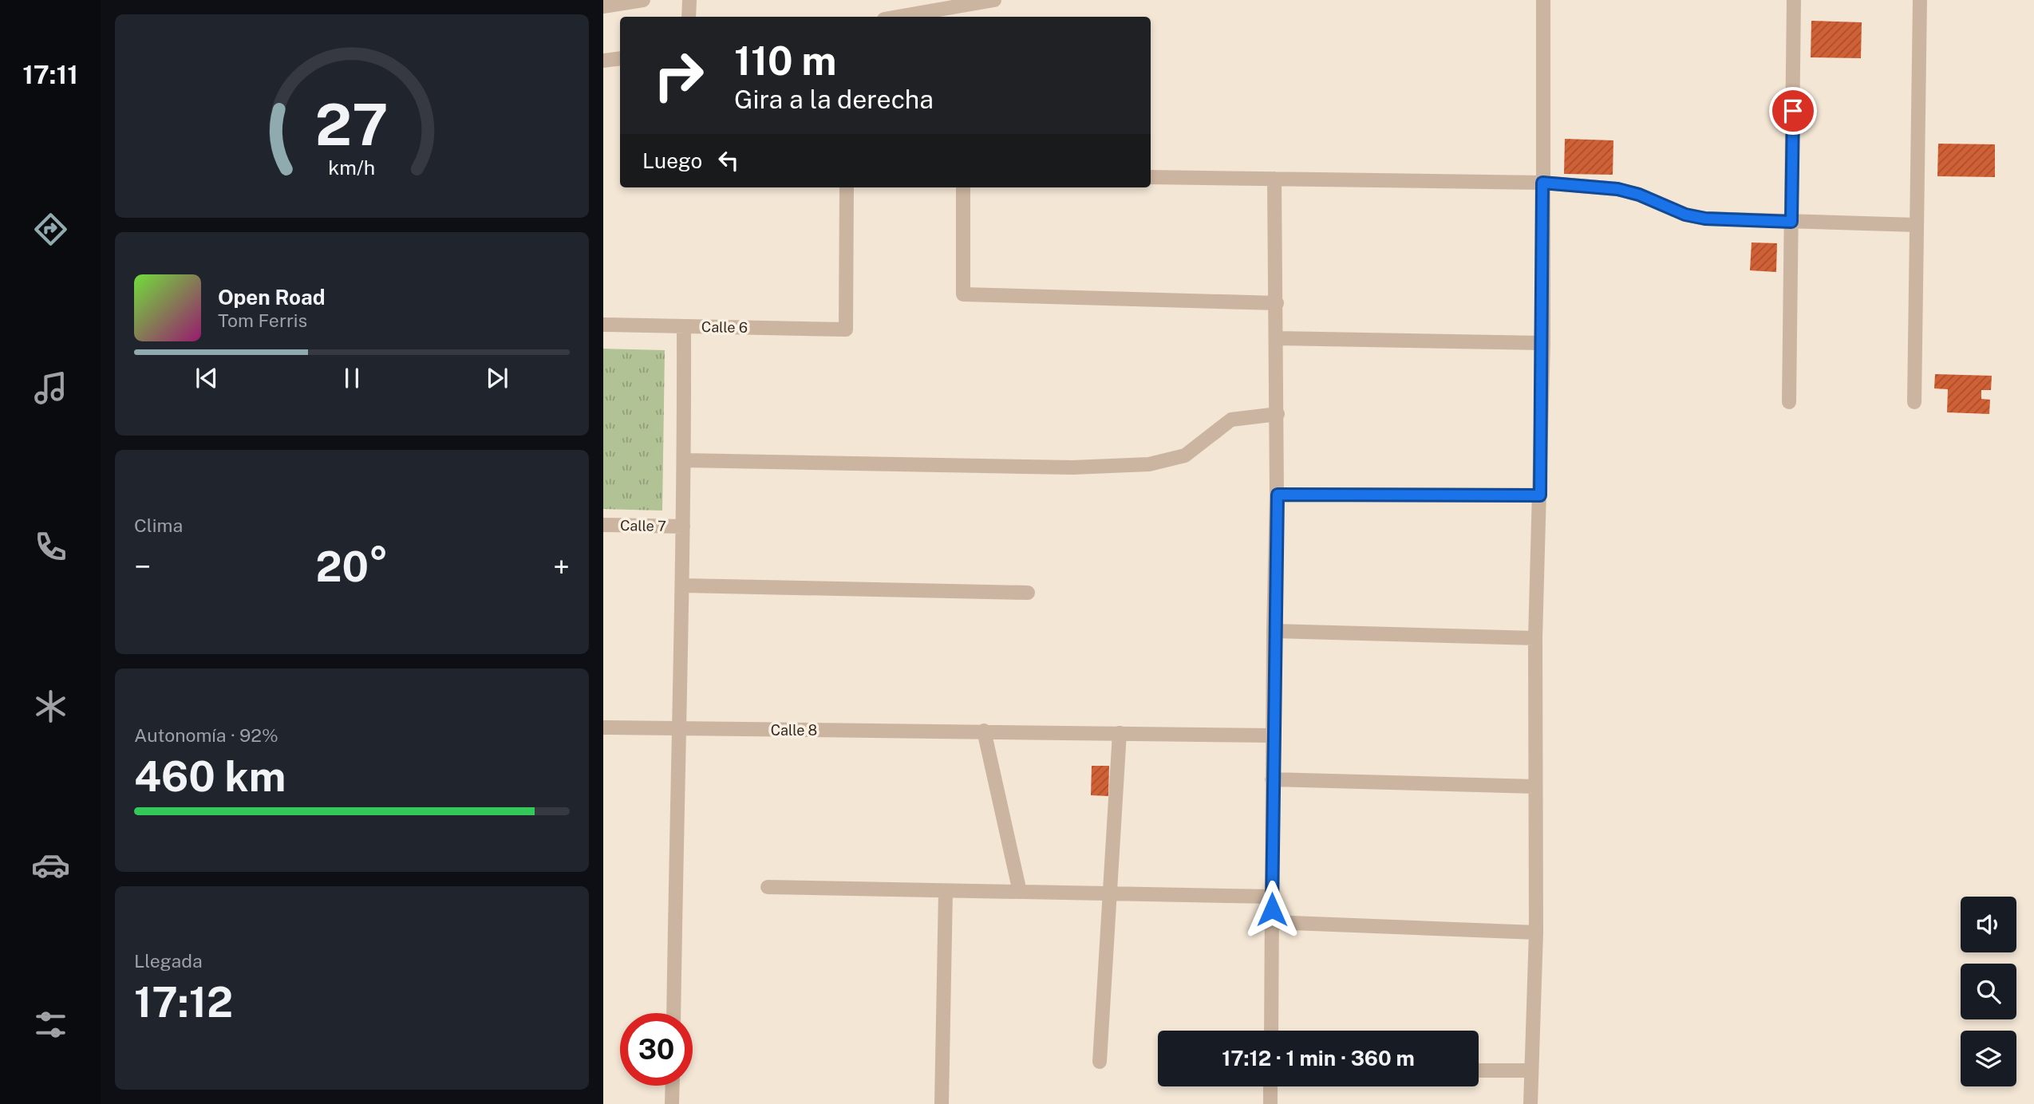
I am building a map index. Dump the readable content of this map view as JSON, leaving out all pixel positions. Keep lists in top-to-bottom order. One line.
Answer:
{"streets":{"street":["Calle 6","Calle 7","Calle 8"]},"page":{"tabs":"17:11","turn":["110 m","Gira a la derecha"],"then":"Luego","song":["Open Road","Tom Ferris"],"tile":["Clima",["Autonomía · 92%","460 km"],["Llegada","17:12"]],"heat":["−","20°","+"],"limit":"30","trip":"17:12 · 1 min · 360 m","gauge":["27","km/h"]}}
